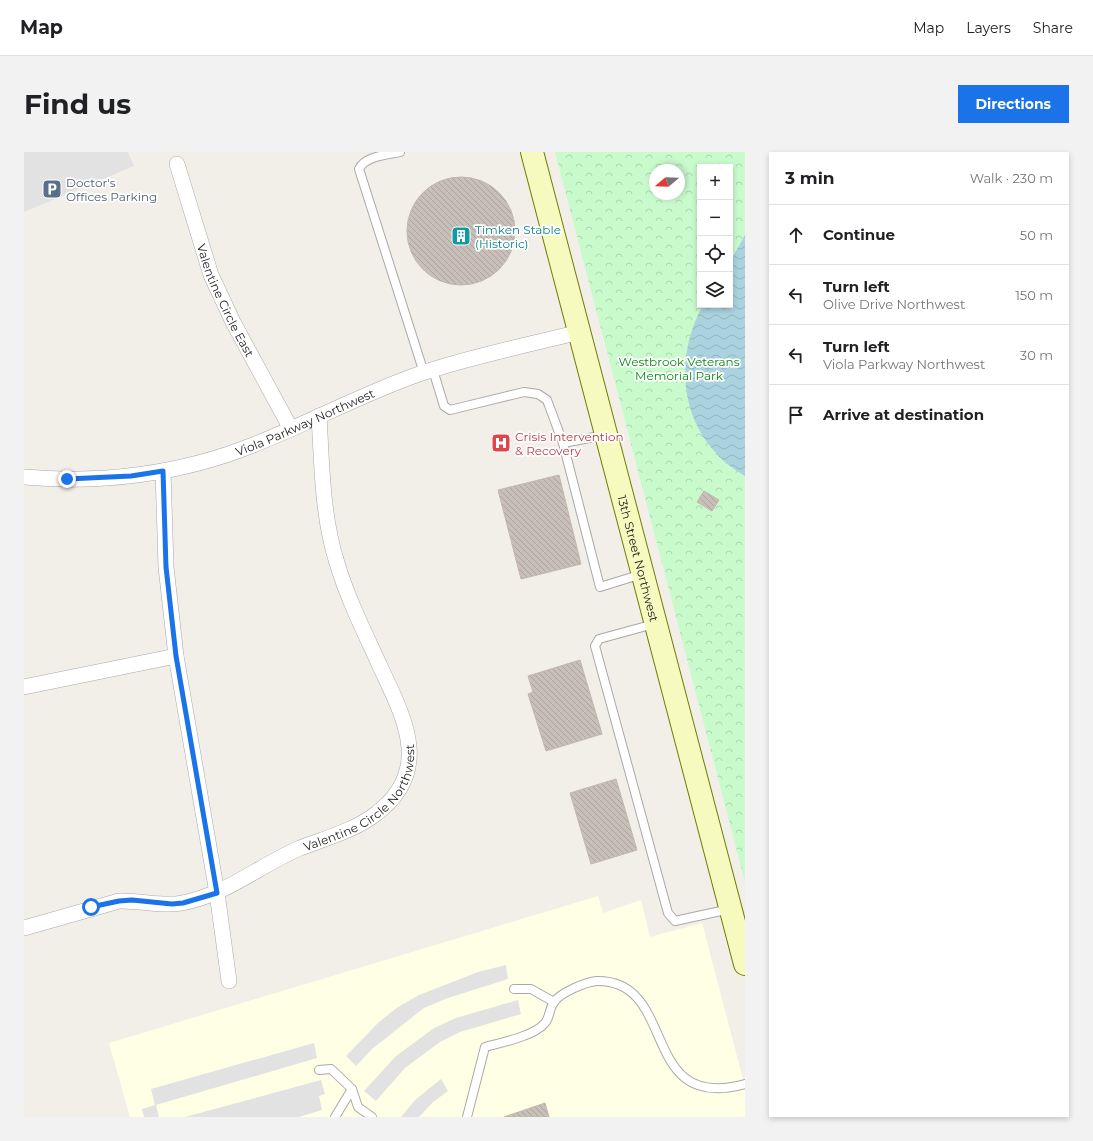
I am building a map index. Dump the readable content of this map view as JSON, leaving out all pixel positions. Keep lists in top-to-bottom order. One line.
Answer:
{"streets":{"main road":["13th Street Northwest"],"street":["Valentine Circle East","Viola Parkway Northwest","Valentine Circle Northwest"]},"crossings":[["Valentine Circle East","Viola Parkway Northwest"],["Viola Parkway Northwest","13th Street Northwest"],["Viola Parkway Northwest","Valentine Circle Northwest"]],"parks":["Westbrook Veterans Memorial Park"],"places":{"parking":["Doctor's Offices Parking"],"building":["Timken Stable (Historic)"],"hospital":["Crisis Intervention & Recovery"]},"north":"left","page":{"header":"Map","nav":["Map","Layers","Share"],"buttons":"Directions","title":"Find us","heading":["3 min","Walk · 230 m"],"map_buttons":["+","−"],"list":[["Continue","50 m"],["Turn left","Olive Drive Northwest","150 m"],["Turn left","Viola Parkway Northwest","30 m"],"Arrive at destination"]}}
